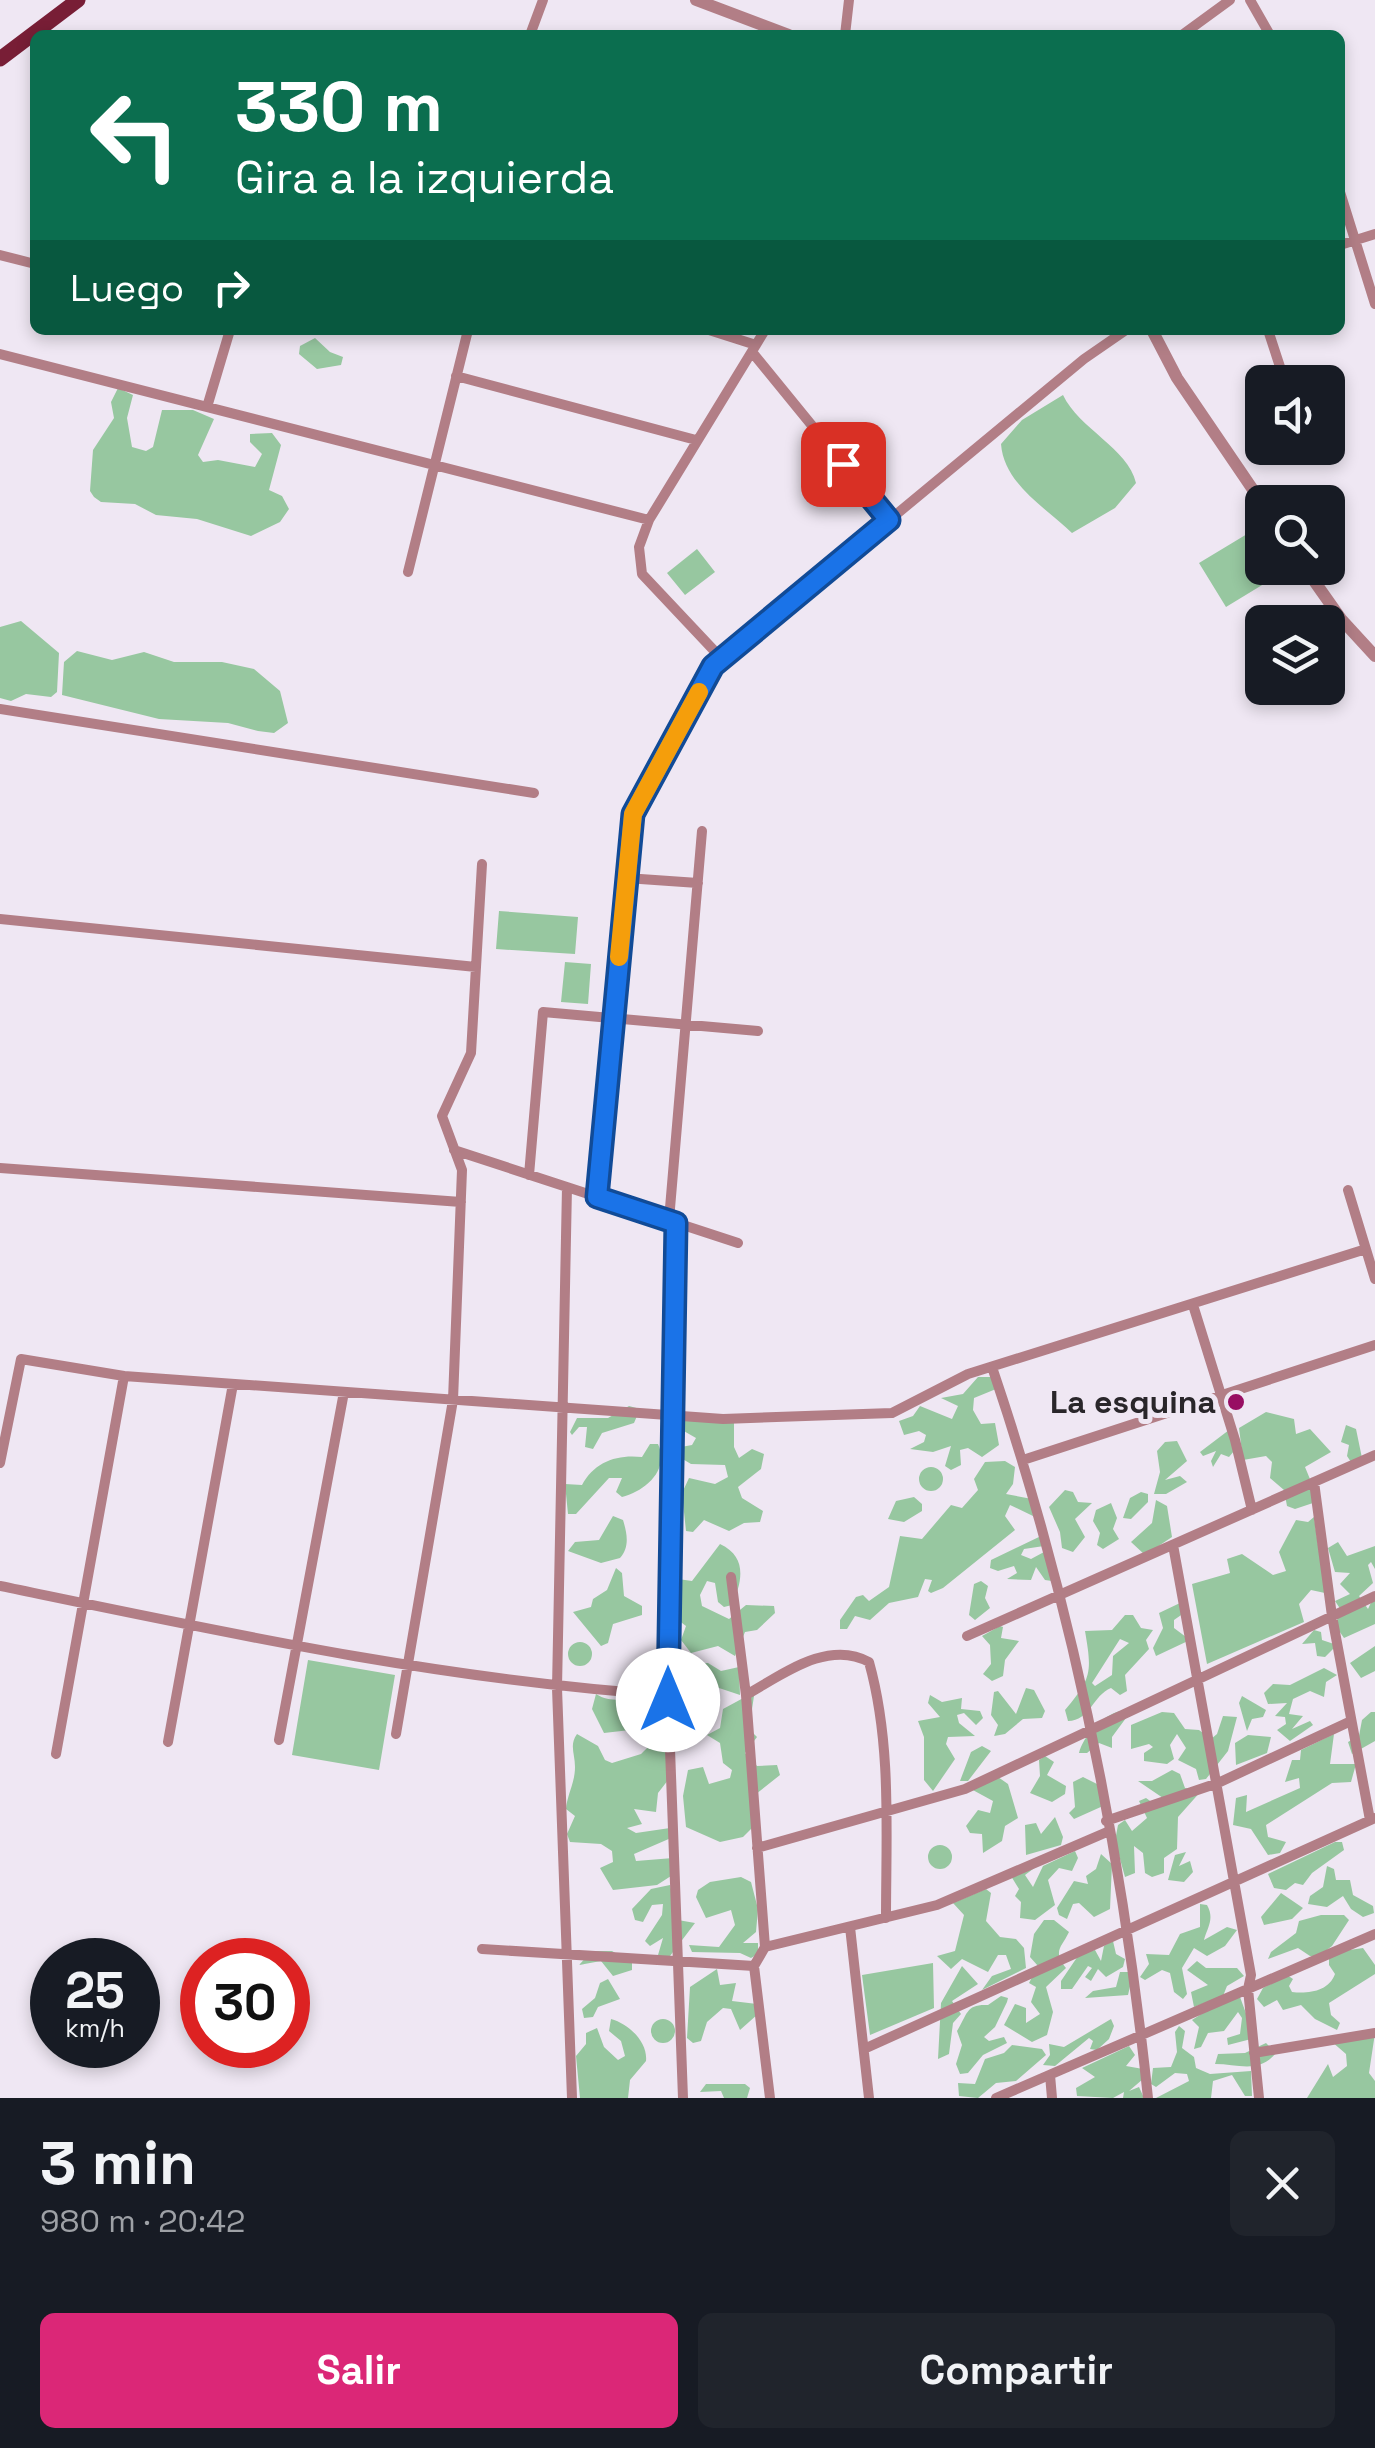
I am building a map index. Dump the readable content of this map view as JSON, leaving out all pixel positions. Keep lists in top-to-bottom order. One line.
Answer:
{"places":["La esquina"],"page":{"turn":["330 m","Gira a la izquierda"],"then":"Luego","speed":"25 km/h","limit":"30","heading":["3 min","980 m · 20:42"],"buttons":["Salir","Compartir"]}}
